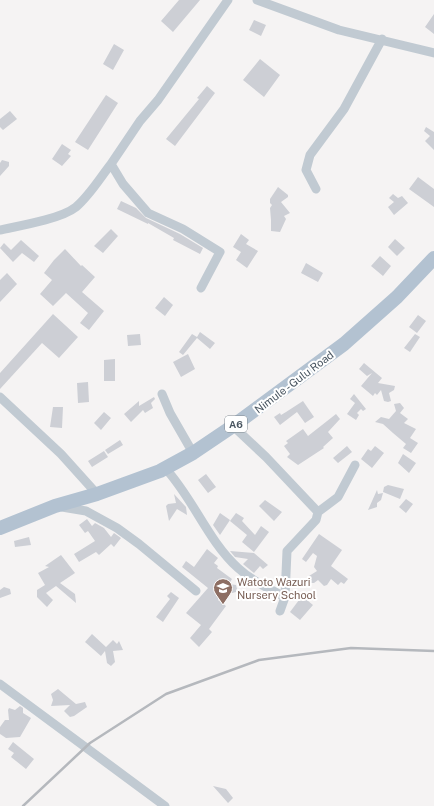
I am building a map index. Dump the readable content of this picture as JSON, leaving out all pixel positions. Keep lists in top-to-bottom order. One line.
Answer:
{"streets":{"main road":["Nimule - Gulu Road","A6"]},"places":{"school or university":["Watoto Wazuri Nursery School"]}}
